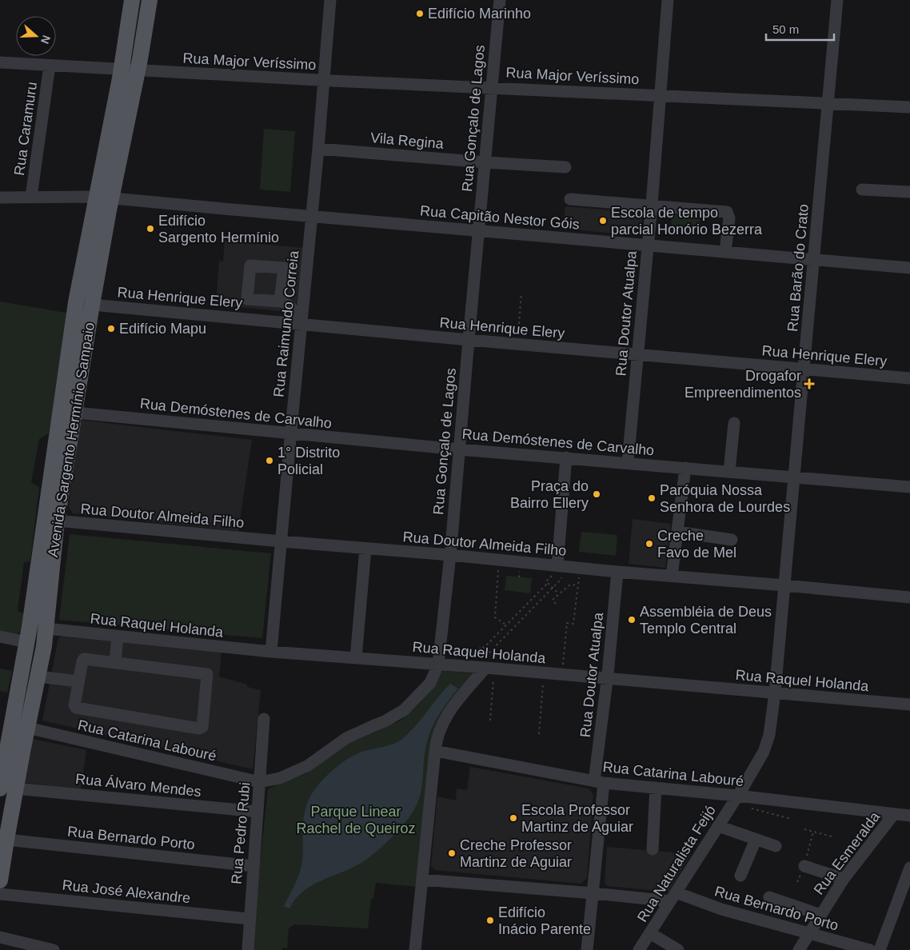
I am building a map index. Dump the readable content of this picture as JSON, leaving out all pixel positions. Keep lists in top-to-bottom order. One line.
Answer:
{"streets":{"main road":["Avenida Sargento Hermínio Sampaio"],"street":["Rua Major Veríssimo","Rua Gonçalo de Lagos","Rua Caramuru","Vila Regina","Rua Capitão Nestor Góis","Rua Barão do Crato","Rua Henrique Elery","Rua Doutor Atualpa","Rua Raimundo Correia","Rua Demóstenes de Carvalho","Rua Doutor Almeida Filho","Rua Raquel Holanda","Rua Catarina Labouré","Rua Álvaro Mendes","Rua Pedro Rubi","Rua Bernardo Porto","Rua Esmeralda","Rua Naturalista Feijó","Rua José Alexandre"]},"crossings":[["Rua Major Veríssimo","Rua Gonçalo de Lagos"],["Rua Major Veríssimo","Rua Caramuru"],["Rua Major Veríssimo","Rua Barão do Crato"],["Rua Major Veríssimo","Rua Doutor Atualpa"],["Rua Major Veríssimo","Rua Raimundo Correia"],["Rua Major Veríssimo","Avenida Sargento Hermínio Sampaio"],["Rua Gonçalo de Lagos","Vila Regina"],["Rua Gonçalo de Lagos","Rua Capitão Nestor Góis"],["Rua Gonçalo de Lagos","Rua Henrique Elery"],["Rua Gonçalo de Lagos","Rua Demóstenes de Carvalho"],["Rua Gonçalo de Lagos","Rua Doutor Almeida Filho"],["Rua Gonçalo de Lagos","Rua Raquel Holanda"],["Rua Gonçalo de Lagos","Rua Catarina Labouré"],["Rua Gonçalo de Lagos","Rua Pedro Rubi"],["Rua Caramuru","Rua Capitão Nestor Góis"],["Vila Regina","Rua Raimundo Correia"],["Rua Capitão Nestor Góis","Rua Barão do Crato"],["Rua Capitão Nestor Góis","Rua Doutor Atualpa"],["Rua Capitão Nestor Góis","Rua Raimundo Correia"],["Rua Capitão Nestor Góis","Avenida Sargento Hermínio Sampaio"],["Rua Barão do Crato","Rua Henrique Elery"],["Rua Barão do Crato","Rua Demóstenes de Carvalho"],["Rua Barão do Crato","Rua Doutor Almeida Filho"],["Rua Barão do Crato","Rua Raquel Holanda"],["Rua Barão do Crato","Rua Naturalista Feijó"],["Rua Henrique Elery","Rua Doutor Atualpa"],["Rua Henrique Elery","Rua Raimundo Correia"],["Rua Henrique Elery","Avenida Sargento Hermínio Sampaio"],["Rua Doutor Atualpa","Rua Demóstenes de Carvalho"],["Rua Doutor Atualpa","Rua Doutor Almeida Filho"],["Rua Doutor Atualpa","Rua Raquel Holanda"],["Rua Doutor Atualpa","Rua Catarina Labouré"],["Rua Doutor Atualpa","Rua Bernardo Porto"],["Rua Raimundo Correia","Rua Demóstenes de Carvalho"],["Rua Raimundo Correia","Rua Doutor Almeida Filho"],["Rua Raimundo Correia","Rua Raquel Holanda"],["Rua Demóstenes de Carvalho","Avenida Sargento Hermínio Sampaio"],["Avenida Sargento Hermínio Sampaio","Rua Doutor Almeida Filho"],["Avenida Sargento Hermínio Sampaio","Rua Raquel Holanda"],["Avenida Sargento Hermínio Sampaio","Rua Catarina Labouré"],["Avenida Sargento Hermínio Sampaio","Rua Álvaro Mendes"],["Avenida Sargento Hermínio Sampaio","Rua Bernardo Porto"],["Rua Catarina Labouré","Rua Pedro Rubi"],["Rua Catarina Labouré","Rua Esmeralda"],["Rua Catarina Labouré","Rua Naturalista Feijó"],["Rua Álvaro Mendes","Rua Pedro Rubi"],["Rua Pedro Rubi","Rua Bernardo Porto"],["Rua Pedro Rubi","Rua José Alexandre"],["Rua Bernardo Porto","Rua Esmeralda"],["Rua Bernardo Porto","Rua Naturalista Feijó"]],"parks":["Parque Linear Rachel de Queiroz"],"places":{"other":["Edifício Marinho","Escola de tempo parcial Honório Bezerra","Edifício Sargento Hermínio","Edifício Mapu","1° Distrito Policial","Praça do Bairro Ellery","Paróquia Nossa Senhora de Lourdes","Creche Favo de Mel","Assembléia de Deus Templo Central","Escola Professor Martinz de Aguiar","Creche Professor Martinz de Aguiar","Edifício Inácio Parente"],"health":["Drogafor Empreendimentos"]},"scale_bar":"50 m","north":"right"}
